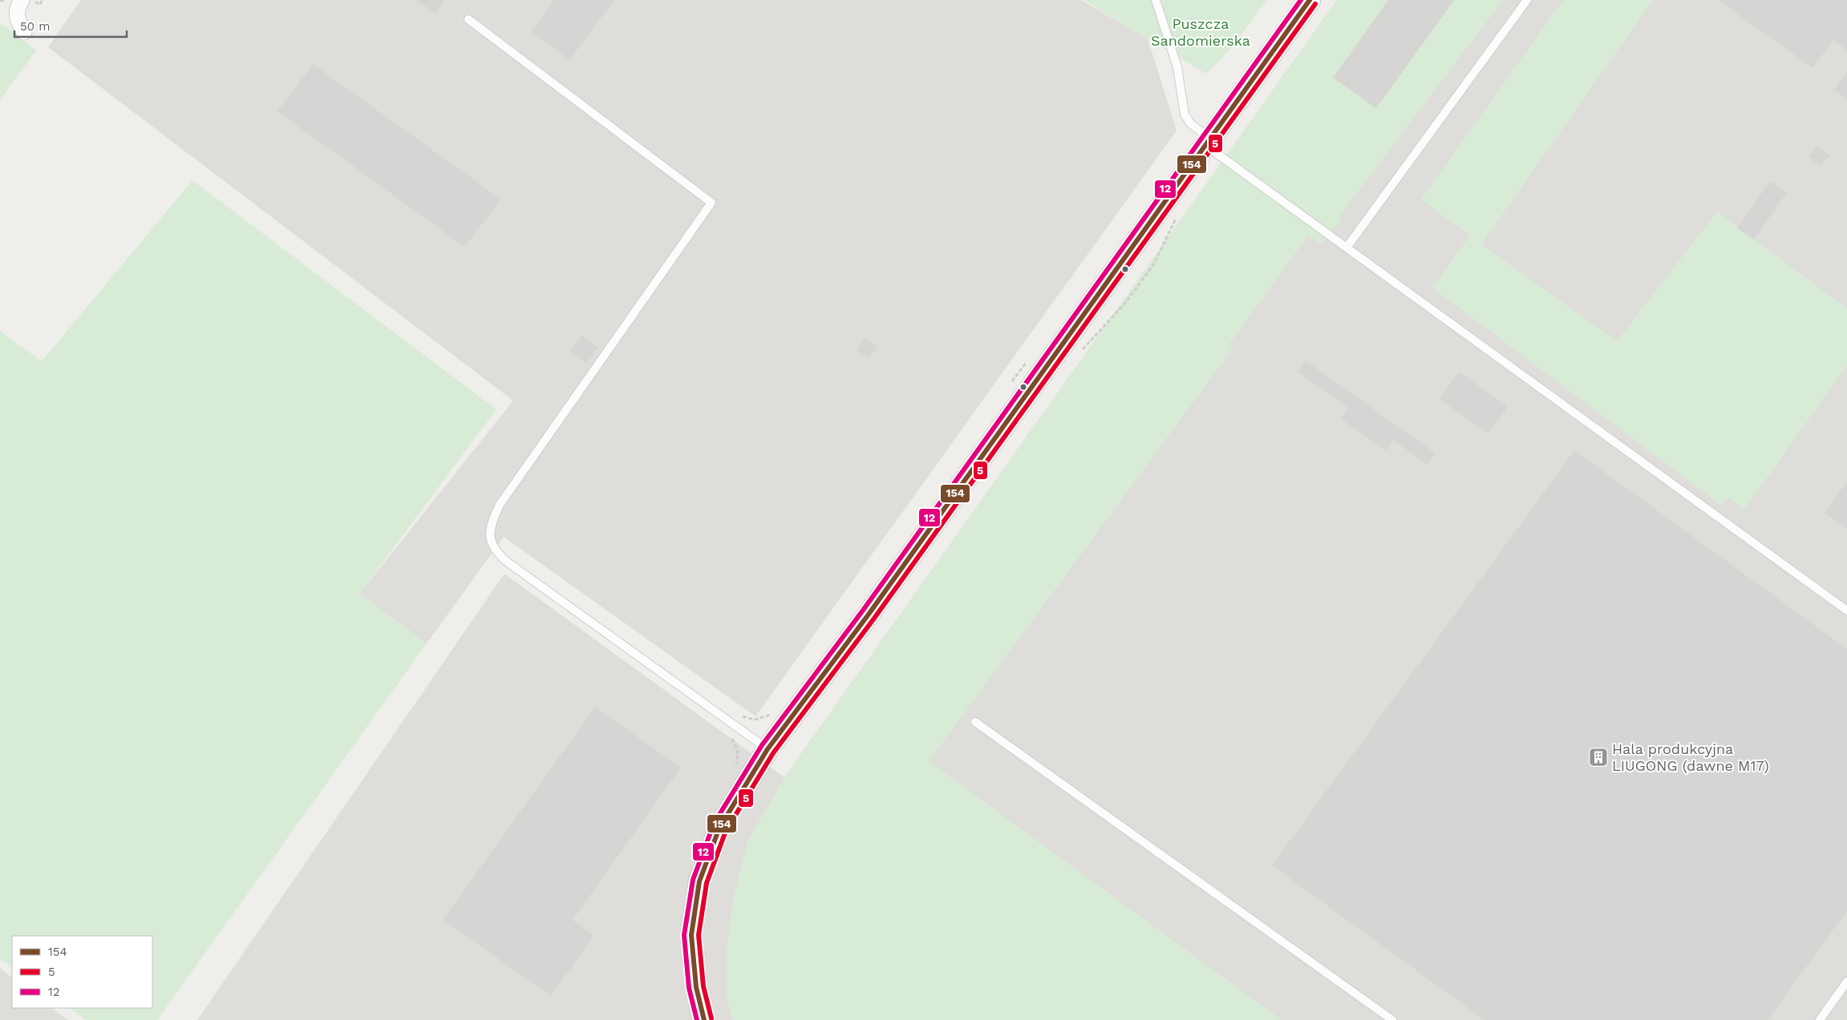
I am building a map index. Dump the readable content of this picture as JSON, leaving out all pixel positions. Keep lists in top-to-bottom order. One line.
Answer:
{"parks":["Puszcza Sandomierska"],"places":{"building":["Hala produkcyjna LIUGONG (dawne M17)"]},"lines":["transit line 154","transit line 12","transit line 5"],"legend":["154","5","12"],"scale_bar":"50 m"}
